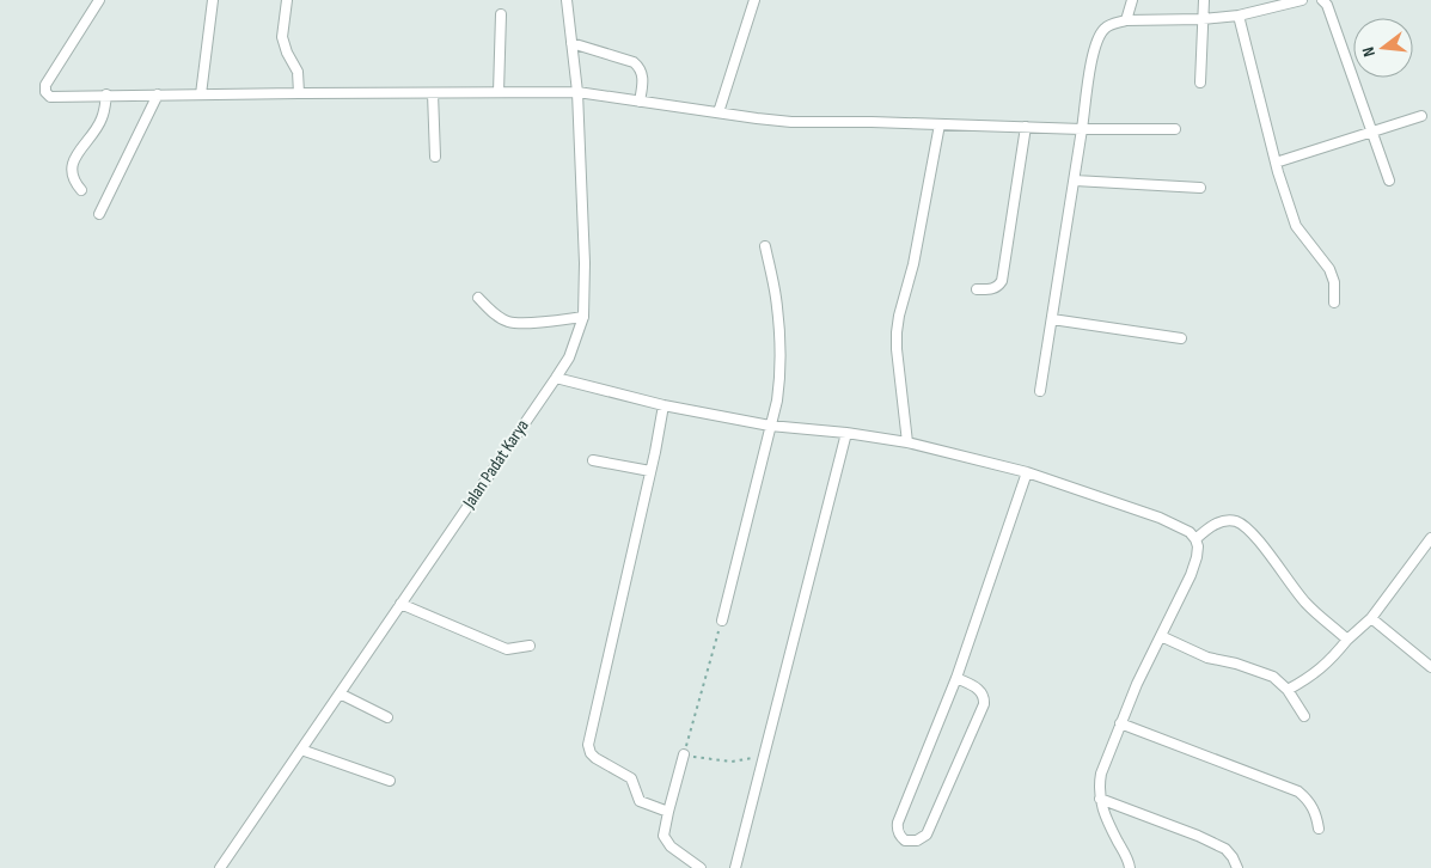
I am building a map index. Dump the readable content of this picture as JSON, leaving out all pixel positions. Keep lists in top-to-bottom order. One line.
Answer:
{"streets":{"street":["Jalan Padat Karya"]},"north":"left"}
